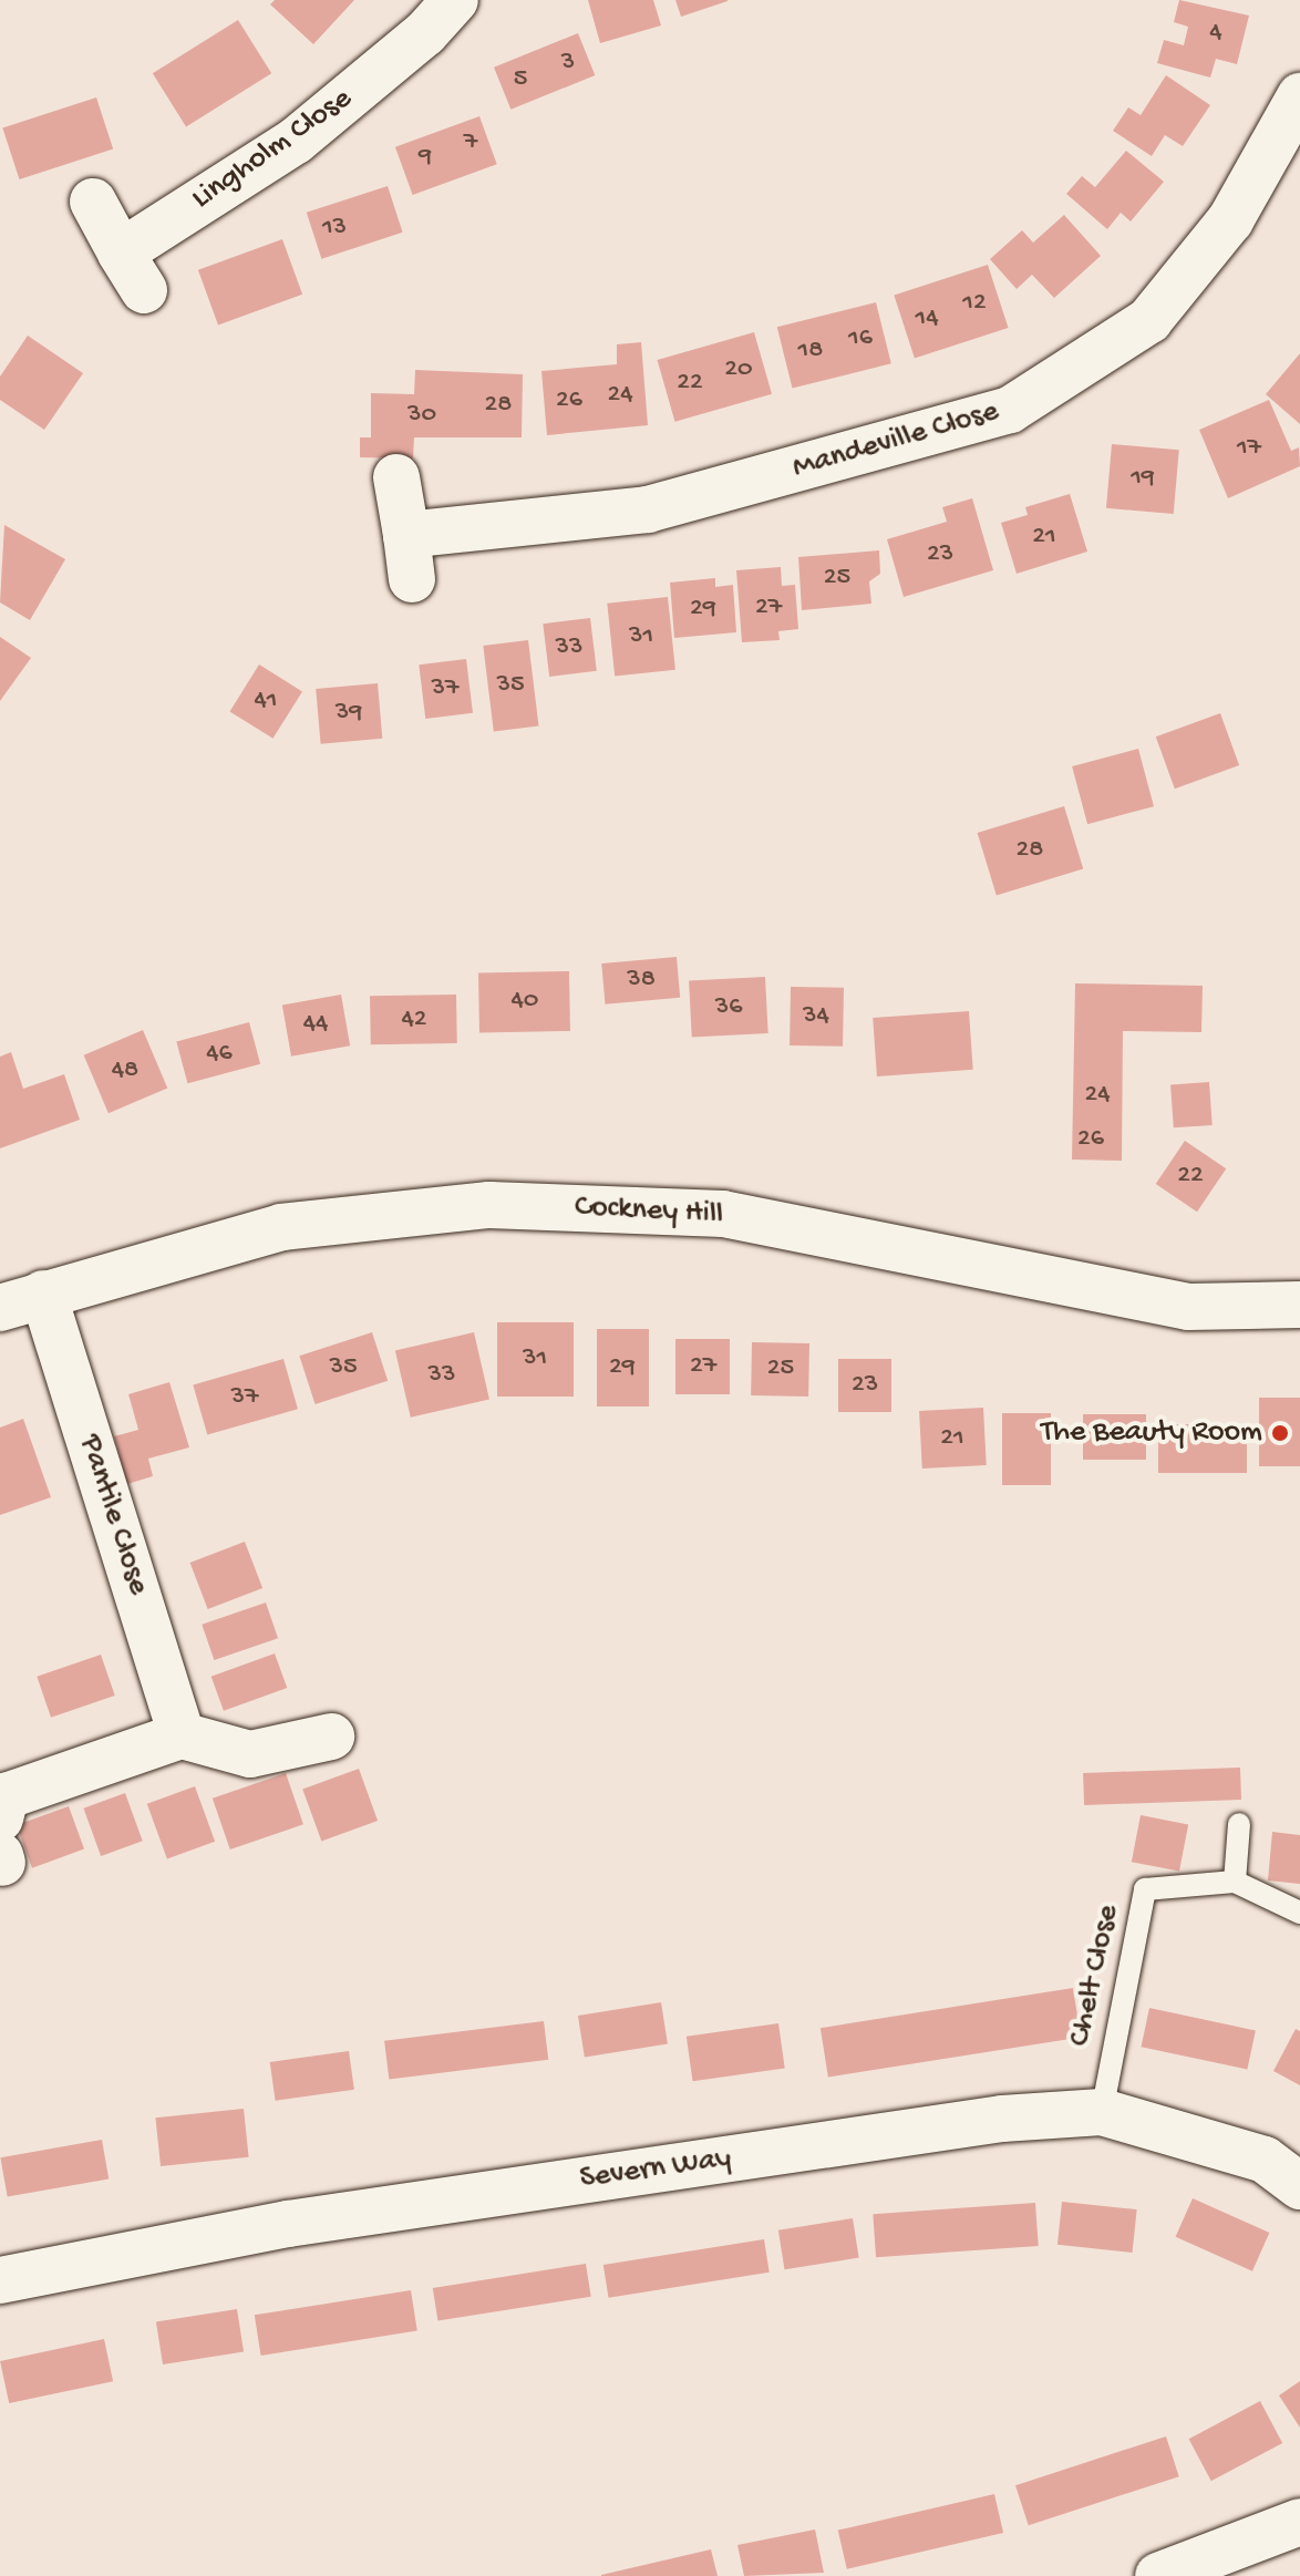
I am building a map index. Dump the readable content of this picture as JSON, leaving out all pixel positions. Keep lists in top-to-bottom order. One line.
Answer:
{"streets":{"street":["Lingholm Close","Mandeville Close","Cockney Hill","Pantile Close","Severn Way"],"lane":["Chelt Close"]},"crossings":[["Cockney Hill","Pantile Close"],["Chelt Close","Severn Way"]],"places":["The Beauty Room"],"house_numbers":["4","3","5","7","9","13","12","14","16","18","20","22","24","26","28","30","17","19","21","23","25","27","29","31","33","35","37","41","39","28","38","40","36","34","42","44","46","48","24","26","22","31","27","35","29","25","33","23","37","21"]}
